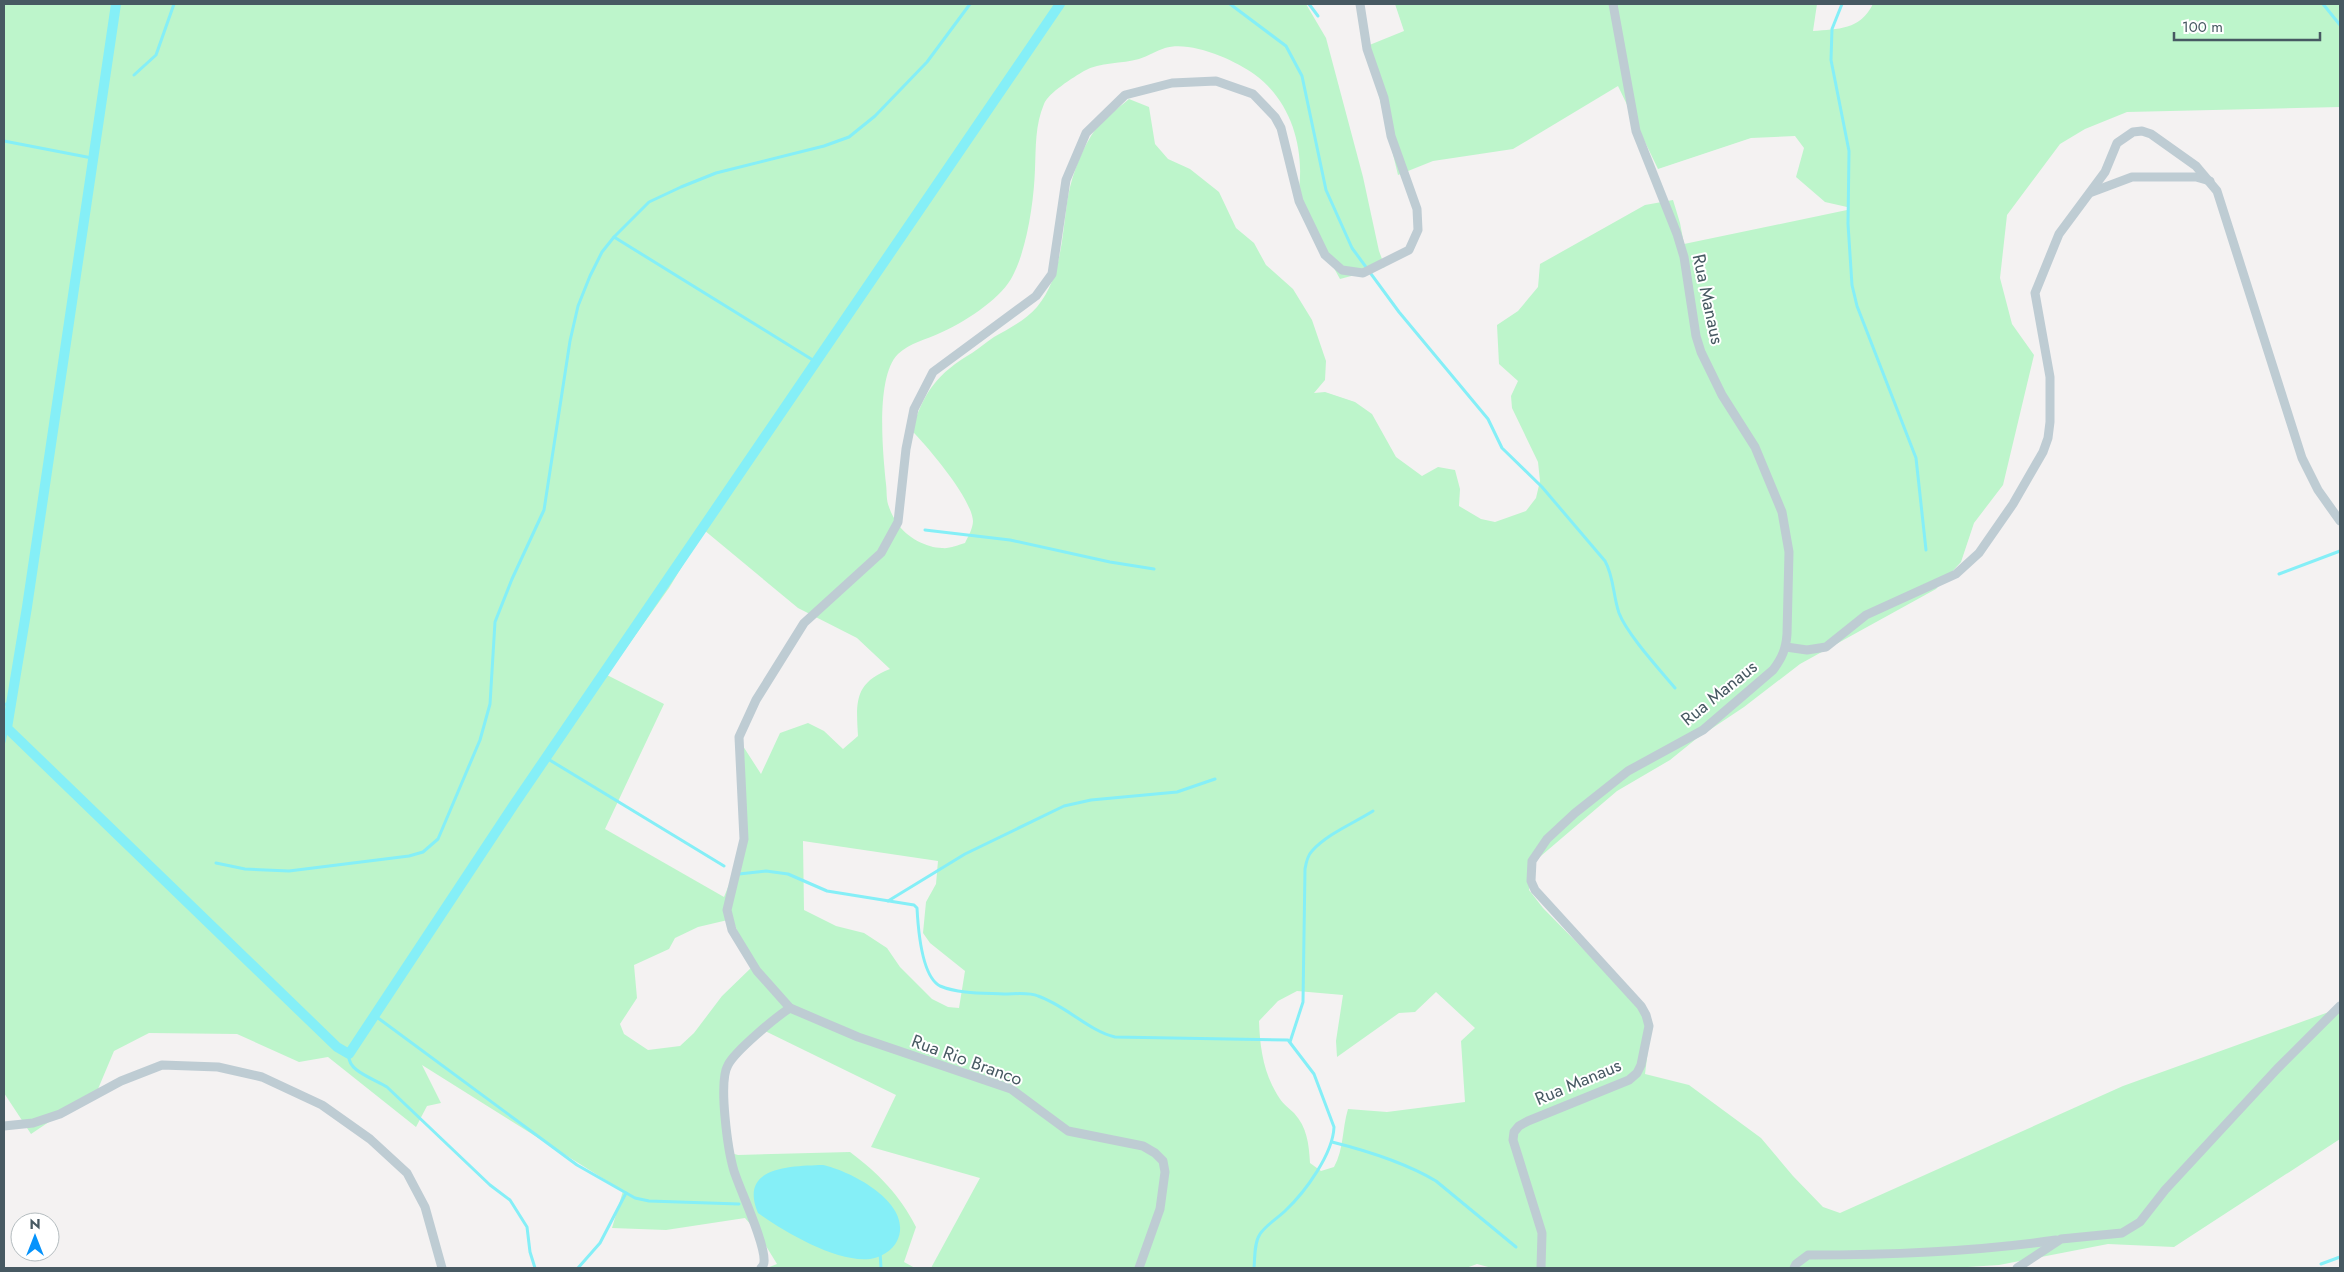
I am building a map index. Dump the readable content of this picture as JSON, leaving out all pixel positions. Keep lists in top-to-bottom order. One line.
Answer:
{"streets":{"street":["Rua Manaus","Rua Rio Branco"]},"scale_bar":"100 m","north":"top"}
